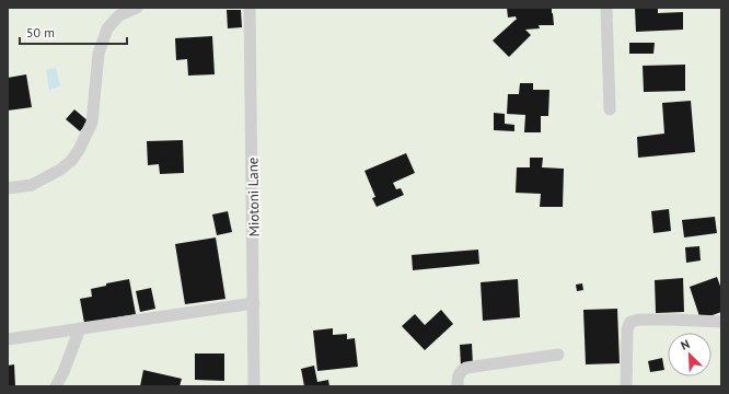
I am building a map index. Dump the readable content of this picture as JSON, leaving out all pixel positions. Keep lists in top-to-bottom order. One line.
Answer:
{"streets":{"street":["Miotoni Lane"]},"scale_bar":"50 m","north":"top left"}
